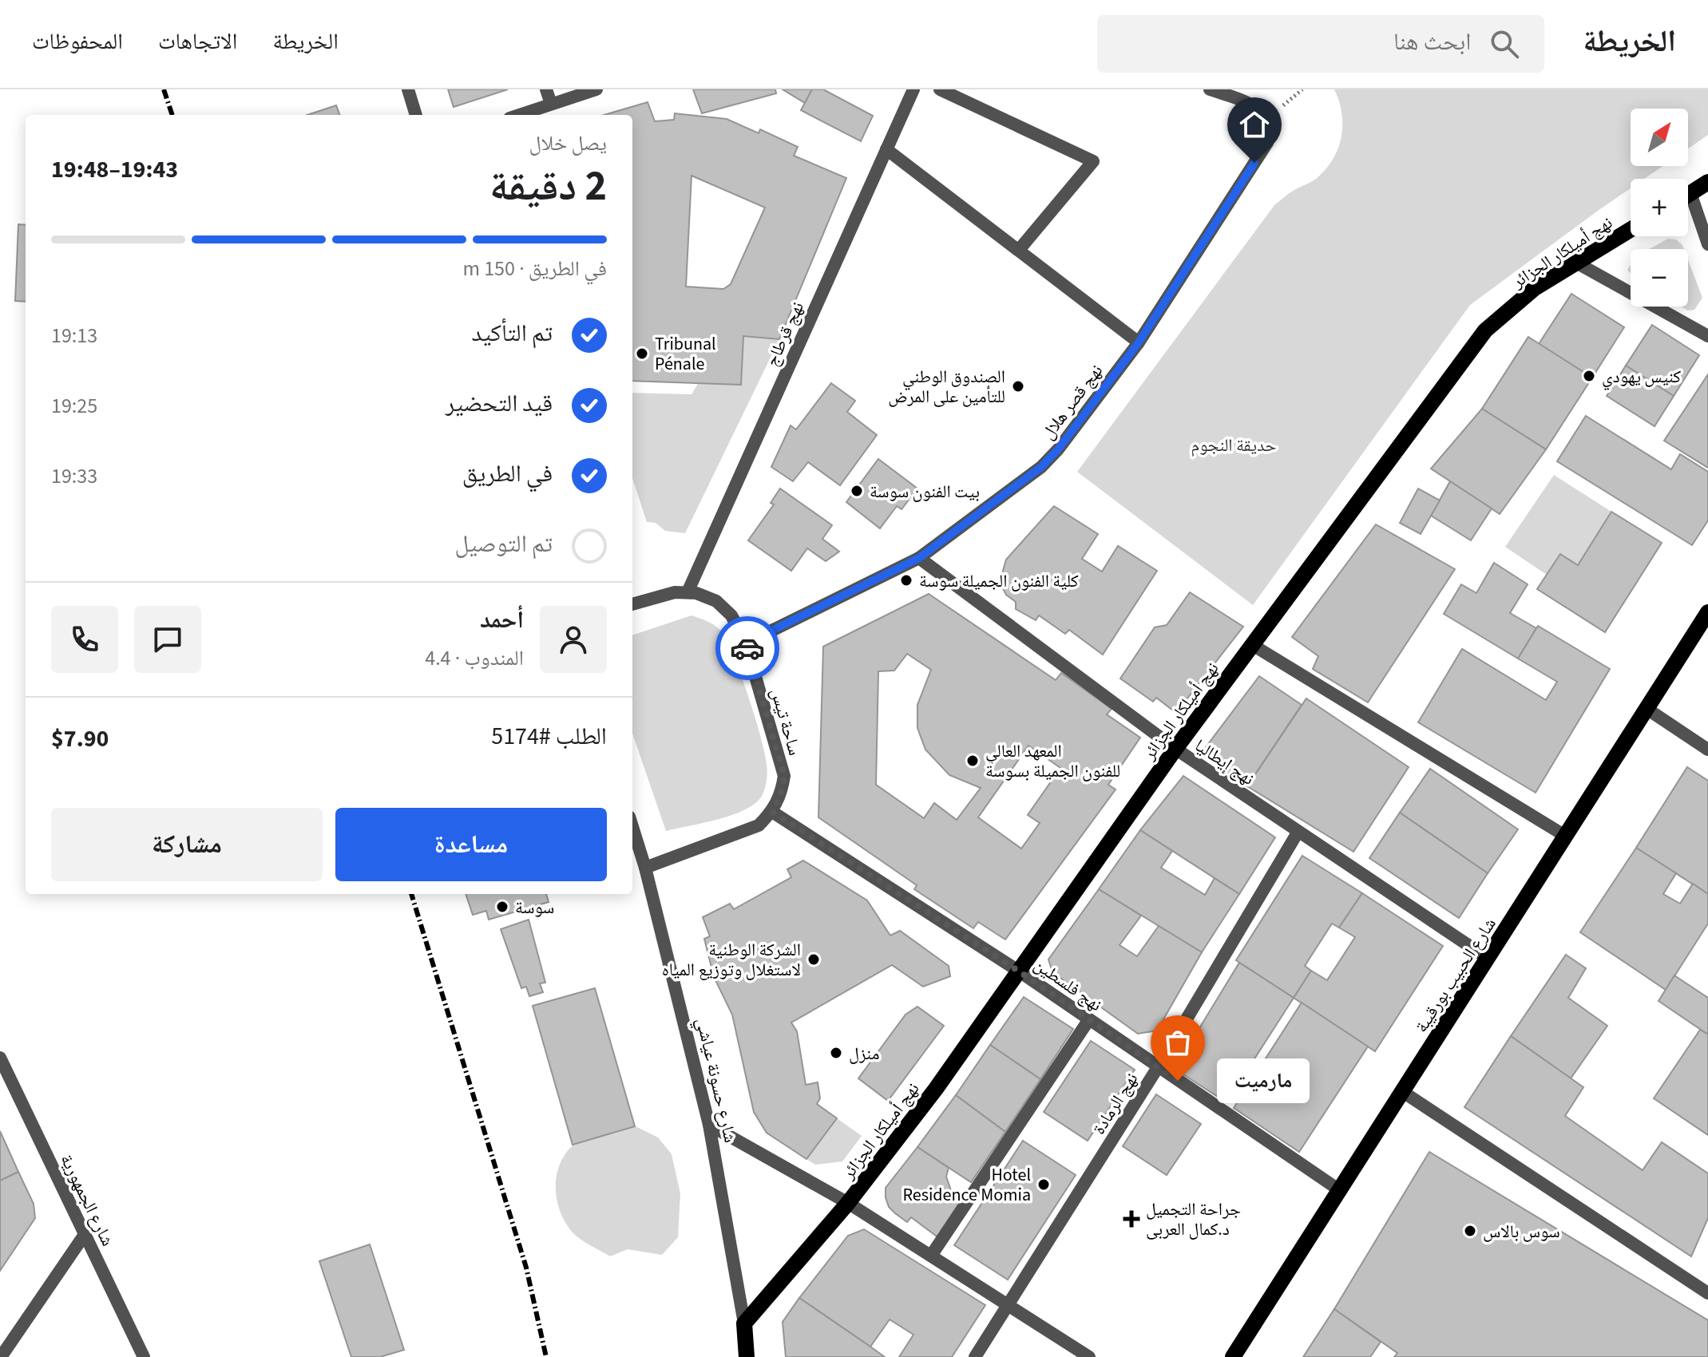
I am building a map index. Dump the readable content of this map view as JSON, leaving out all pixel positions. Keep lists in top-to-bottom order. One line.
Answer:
{"streets":{"main road":["نهج أميلكار الجزائر","شارع الحبيب بورقيبة","شارع حسونة عياشي"],"street":["نهج قرطاج","نهج قصر هلال","ساحة تيس","نهج إيطاليا","نهج فلسطين","نهج الرمادة","شارع الجمهورية"]},"crossings":[["نهج أميلكار الجزائر","نهج إيطاليا"],["نهج أميلكار الجزائر","نهج فلسطين"],["نهج أميلكار الجزائر","شارع حسونة عياشي"],["نهج قرطاج","ساحة تيس"],["نهج قصر هلال","ساحة تيس"],["نهج قصر هلال","نهج إيطاليا"],["ساحة تيس","نهج فلسطين"],["نهج إيطاليا","شارع الحبيب بورقيبة"],["نهج إيطاليا","نهج الرمادة"],["شارع الحبيب بورقيبة","نهج فلسطين"],["نهج فلسطين","نهج الرمادة"]],"parks":["حديقة النجوم"],"places":{"other":["Tribunal Pénale","كنيس يهودي","الصندوق الوطني للتأمين على المرض","بيت الفنون سوسة","كلية الفنون الجميلة سوسة","المعهد العالي للفنون الجميلة بسوسة","سوسة","الشركة الوطنية لاستغلال وتوزيع المياه","منزل","مارميت","Hotel Residence Momia","سوس بالاس"],"health":["جراحة التجميل د.كمال العربى"]},"north":"top right","page":{"header":"الخريطة","search":"ابحث هنا","nav":["الخريطة","الاتجاهات","المحفوظات"],"map_buttons":["+","−"],"heading":["2 دقيقة","يصل خلال","19:43–19:48"],"panel":["أحمد","المندوب · 4.4","الطلب #5174","$7.90"],"bar":"في الطريق · 150 m","list":[["تم التأكيد","19:13"],["قيد التحضير","19:25"],["في الطريق","19:33"],"تم التوصيل"],"buttons":["مساعدة","مشاركة"],"bubble":"مارميت"}}
